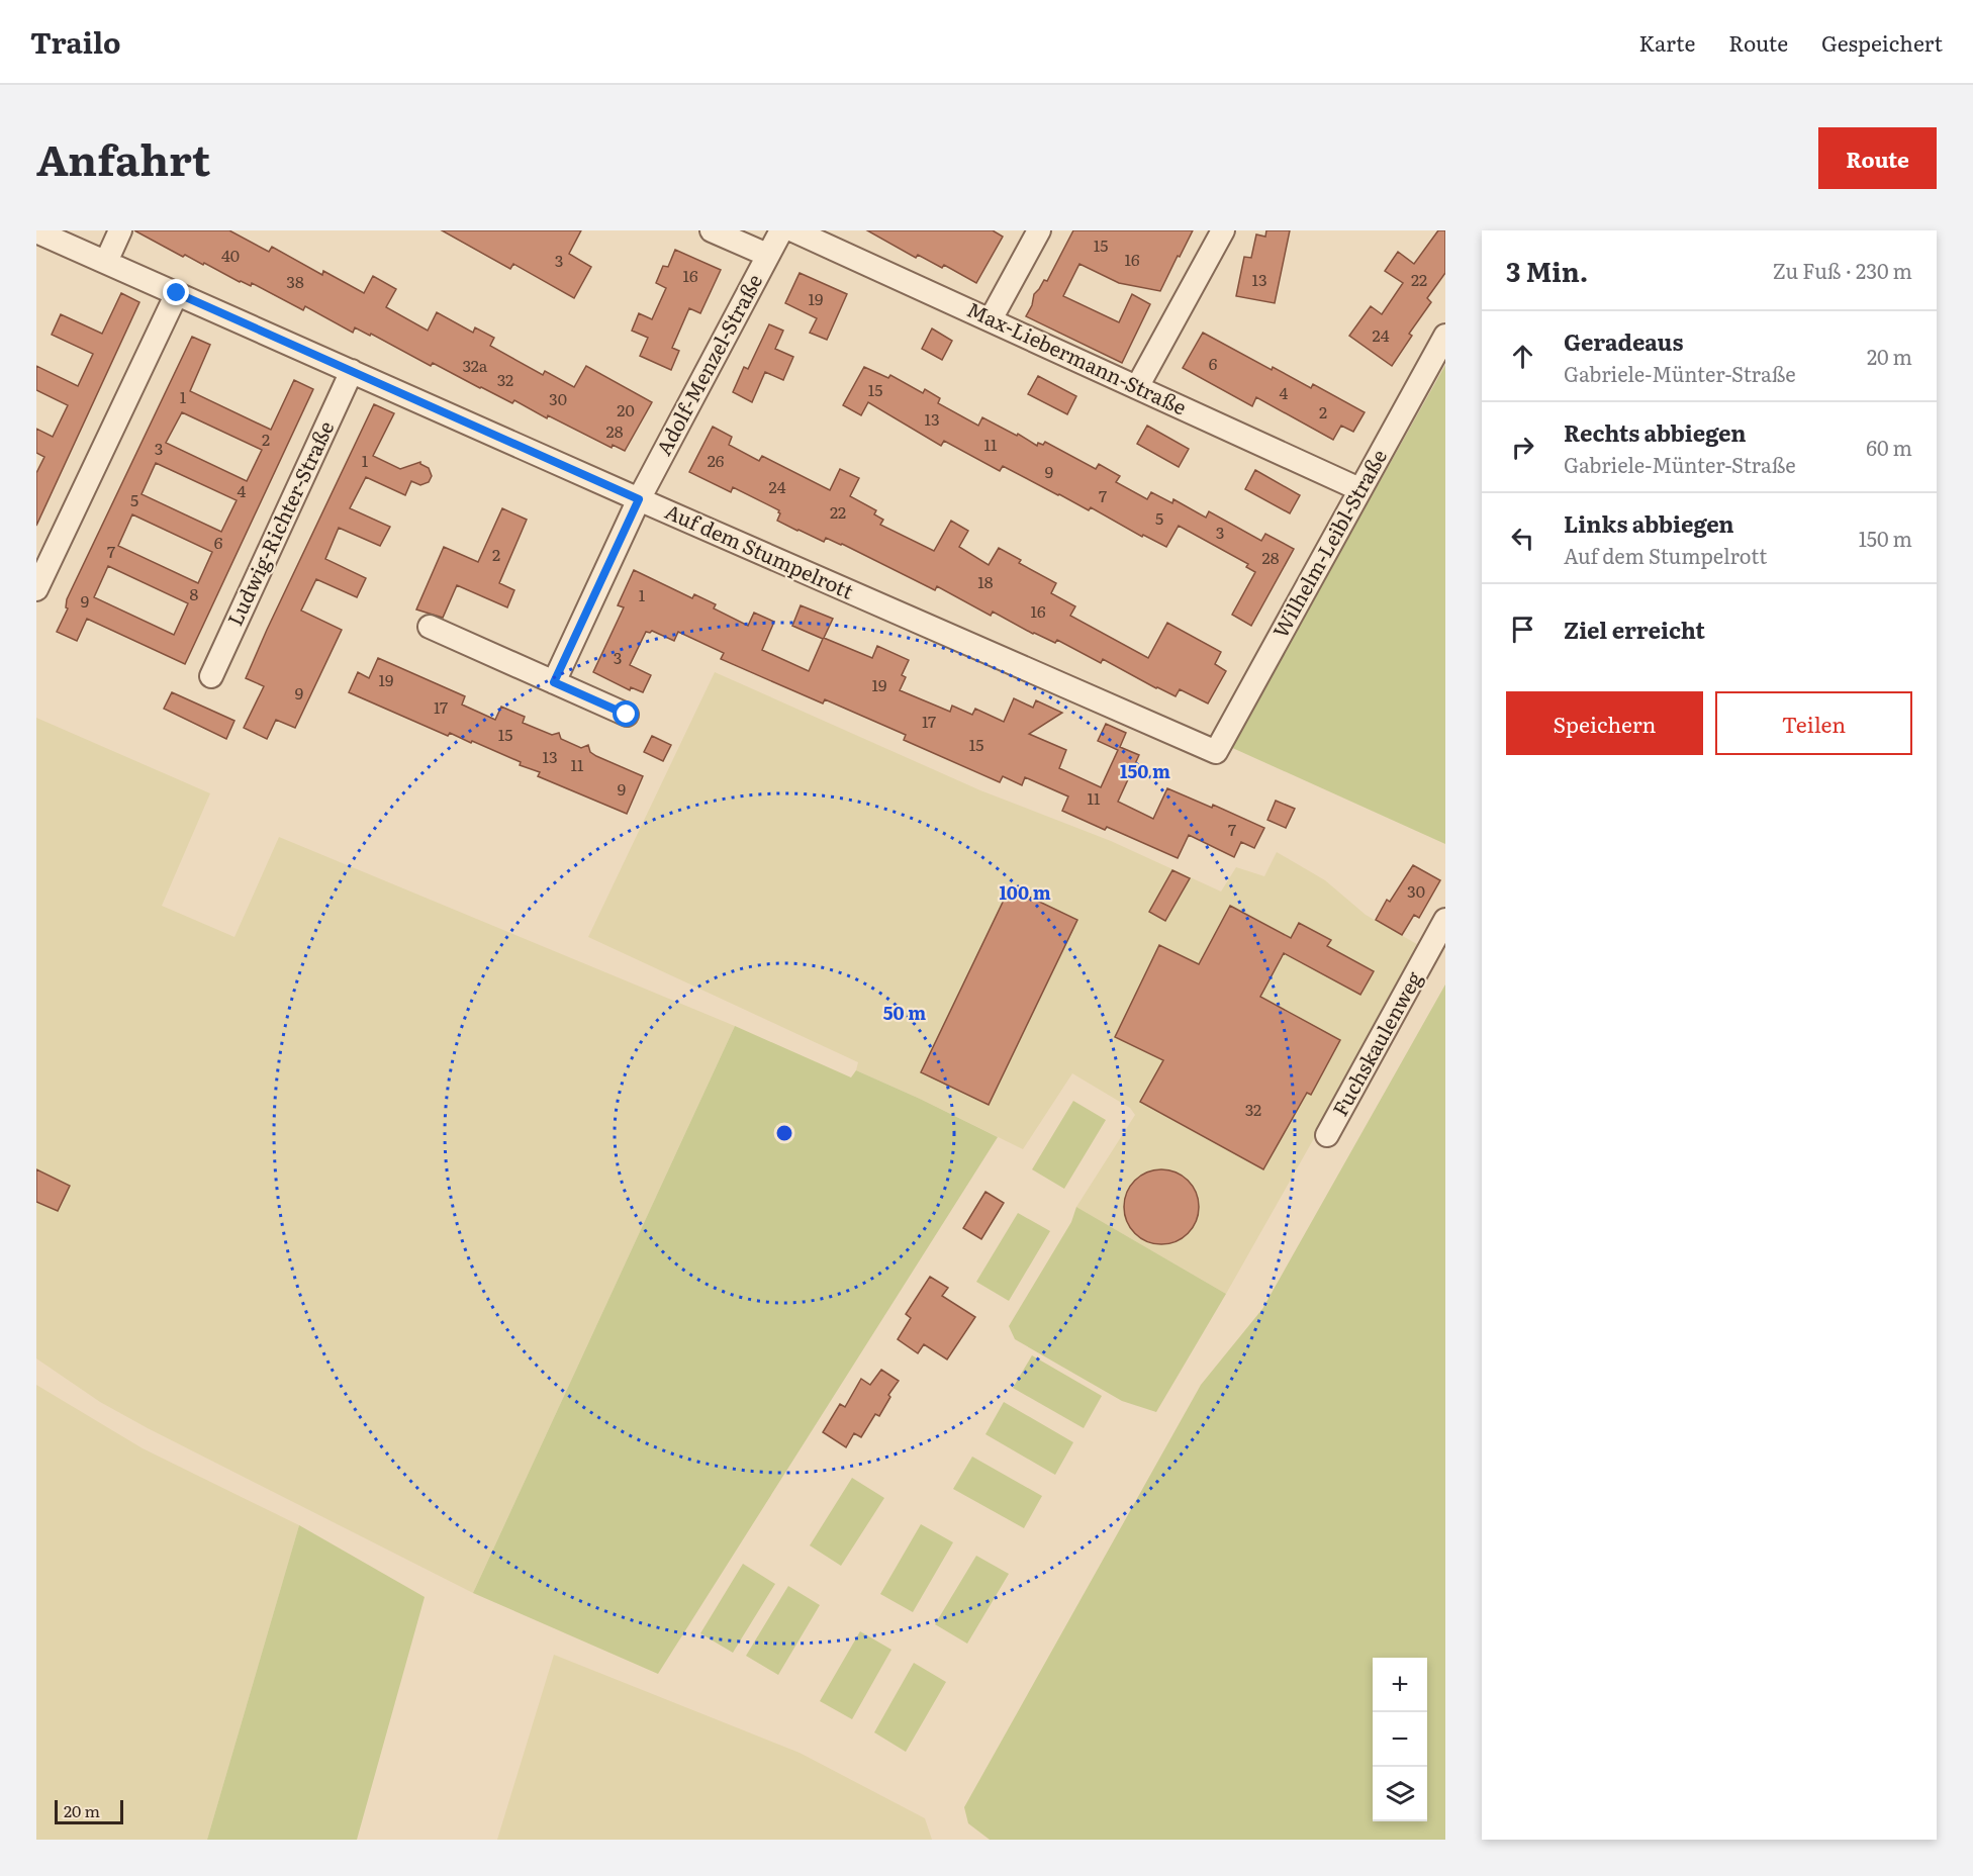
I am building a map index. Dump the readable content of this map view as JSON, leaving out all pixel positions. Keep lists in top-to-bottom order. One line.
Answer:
{"streets":{"street":["Max-Liebermann-Straße","Adolf-Menzel-Straße","Ludwig-Richter-Straße","Wilhelm-Leibl-Straße","Auf dem Stumpelrott","Fuchskaulenweg"]},"crossings":[["Max-Liebermann-Straße","Wilhelm-Leibl-Straße"],["Adolf-Menzel-Straße","Auf dem Stumpelrott"],["Ludwig-Richter-Straße","Auf dem Stumpelrott"],["Wilhelm-Leibl-Straße","Auf dem Stumpelrott"]],"house_numbers":["15","40","16","3","16","13","22","38","19","24","6","32a","32","15","4","1","30","20","2","13","28","2","11","3","1","26","9","24","4","7","5","22","5","3","6","7","2","28","18","8","1","9","16","3","19","19","9","17","17","15","15","13","11","9","11","7","30","32"],"scale_bar":"20 m","page":{"header":"Trailo","nav":["Karte","Route","Gespeichert"],"title":"Anfahrt","buttons":["Route",["Speichern","Teilen"]],"heading":["3 Min.","Zu Fuß · 230 m"],"list":[["Geradeaus","Gabriele-Münter-Straße","20 m"],["Rechts abbiegen","Gabriele-Münter-Straße","60 m"],["Links abbiegen","Auf dem Stumpelrott","150 m"],"Ziel erreicht"],"map_buttons":["+","−"],"scale":"20 m"},"rings":["150 m","100 m","50 m"]}
